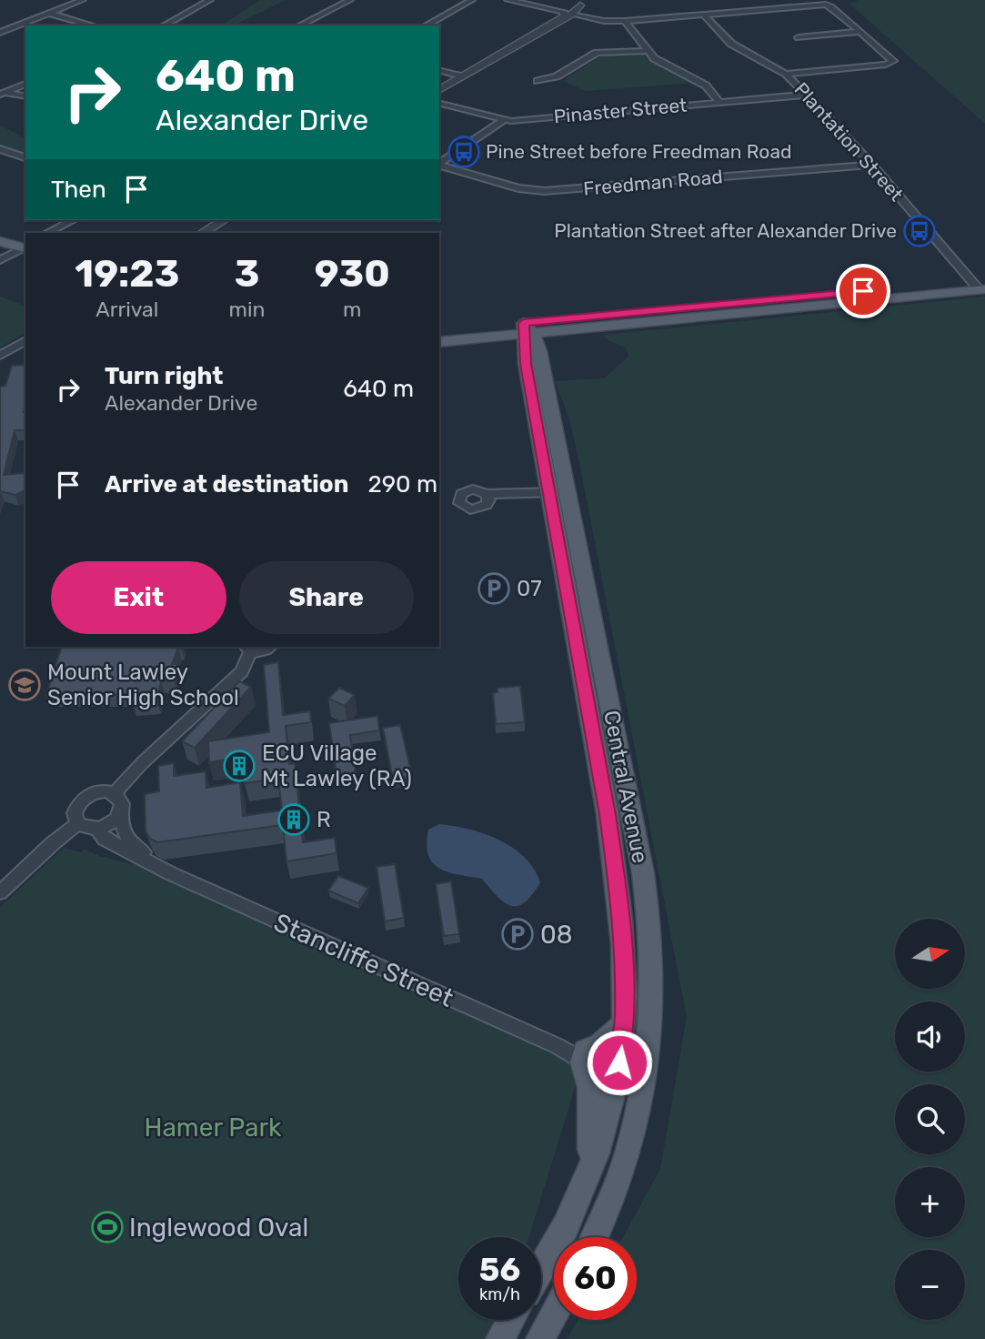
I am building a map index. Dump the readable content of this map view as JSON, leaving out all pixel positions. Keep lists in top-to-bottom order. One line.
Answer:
{"streets":{"main road":["Central Avenue"],"street":["Pinaster Street","Plantation Street","Freedman Road","Stancliffe Street"]},"crossings":[["Pinaster Street","Plantation Street"],["Plantation Street","Freedman Road"],["Central Avenue","Stancliffe Street"]],"parks":["Hamer Park"],"places":{"bus stop":["Pine Street before Freedman Road","Plantation Street after Alexander Drive"],"parking":["07","08"],"school or university":["Mount Lawley Senior High School"],"building":["ECU Village Mt Lawley (RA)","R"],"sports":["Inglewood Oval"]},"north":"right","page":{"turn":["640 m","Alexander Drive"],"then":"Then","eta":["19:23","Arrival","3","min","930","m"],"list":[{"name":"Turn right","note":"Alexander Drive","value":"640 m"},{"name":"Arrive at destination","value":"290 m"}],"buttons":["Exit","Share"],"map_buttons":["+","−"],"speed":"56 km/h","limit":"60"}}
